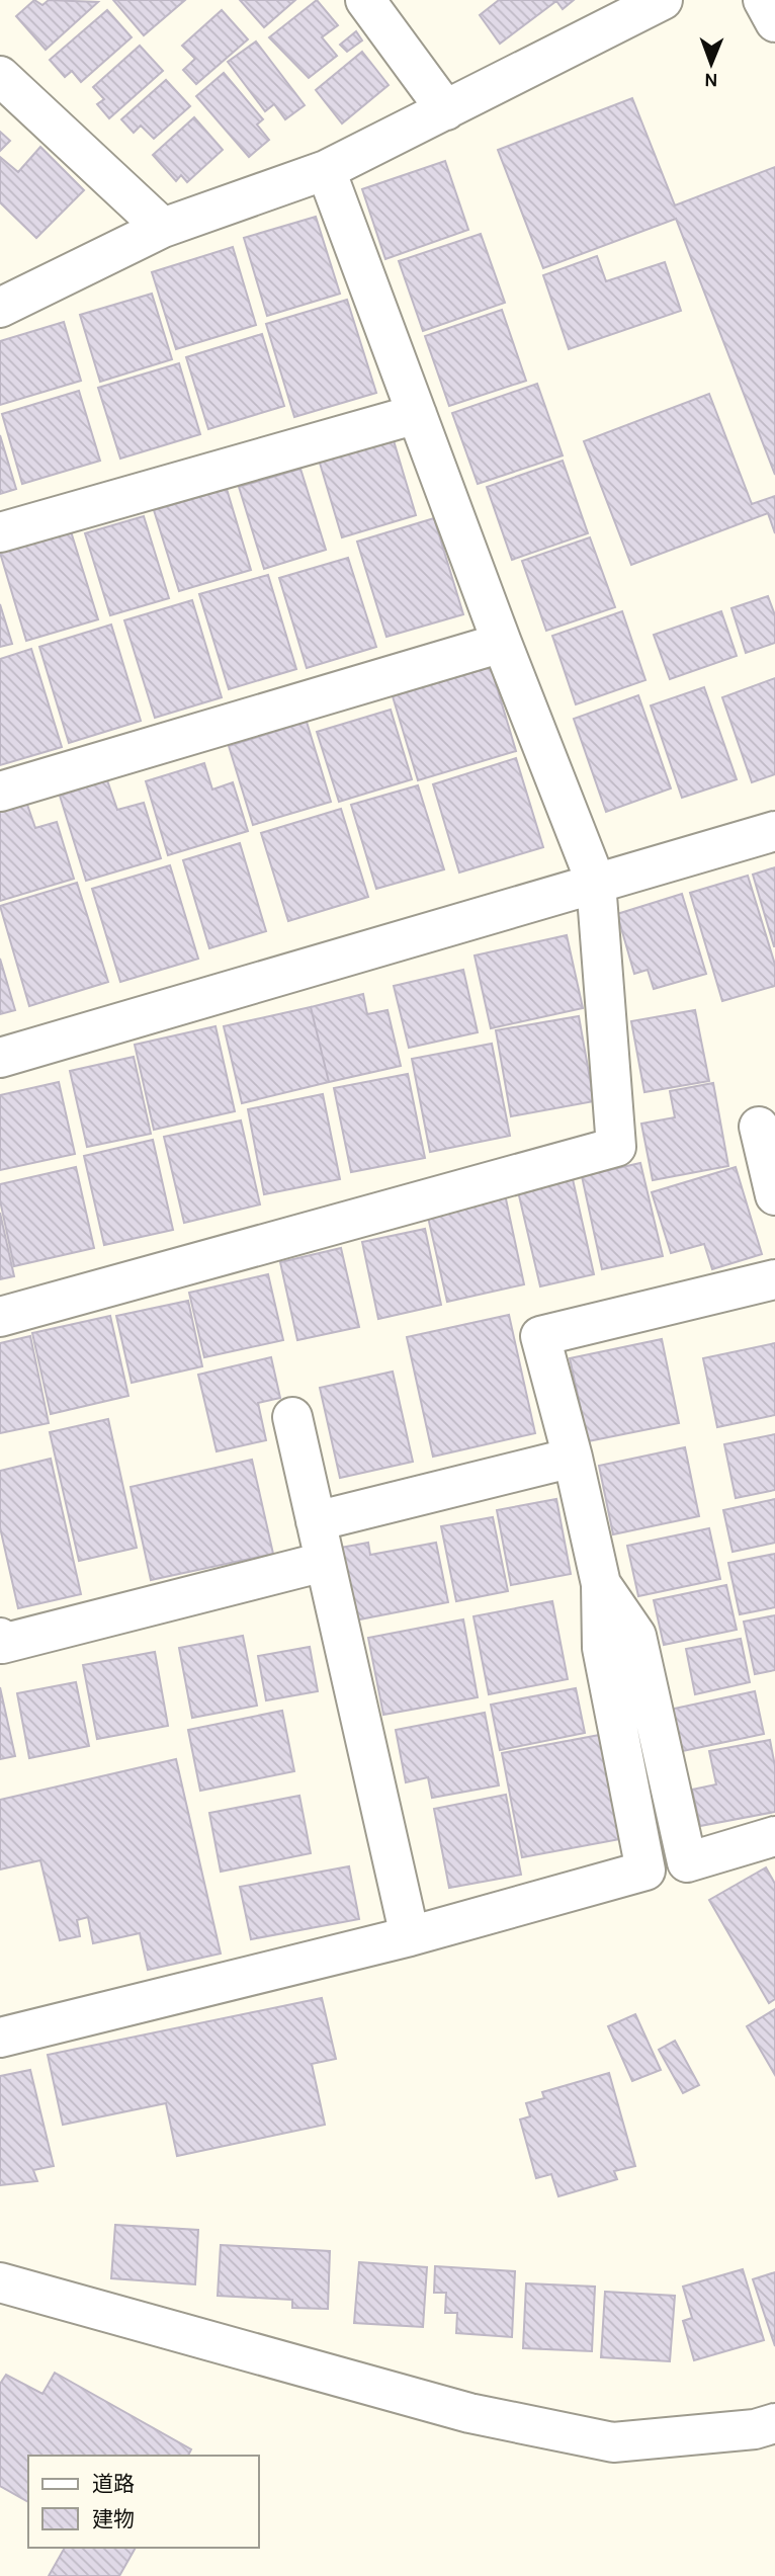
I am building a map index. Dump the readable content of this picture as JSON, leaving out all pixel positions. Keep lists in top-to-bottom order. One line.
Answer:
{"legend":["道路","建物"],"north":"bottom"}
